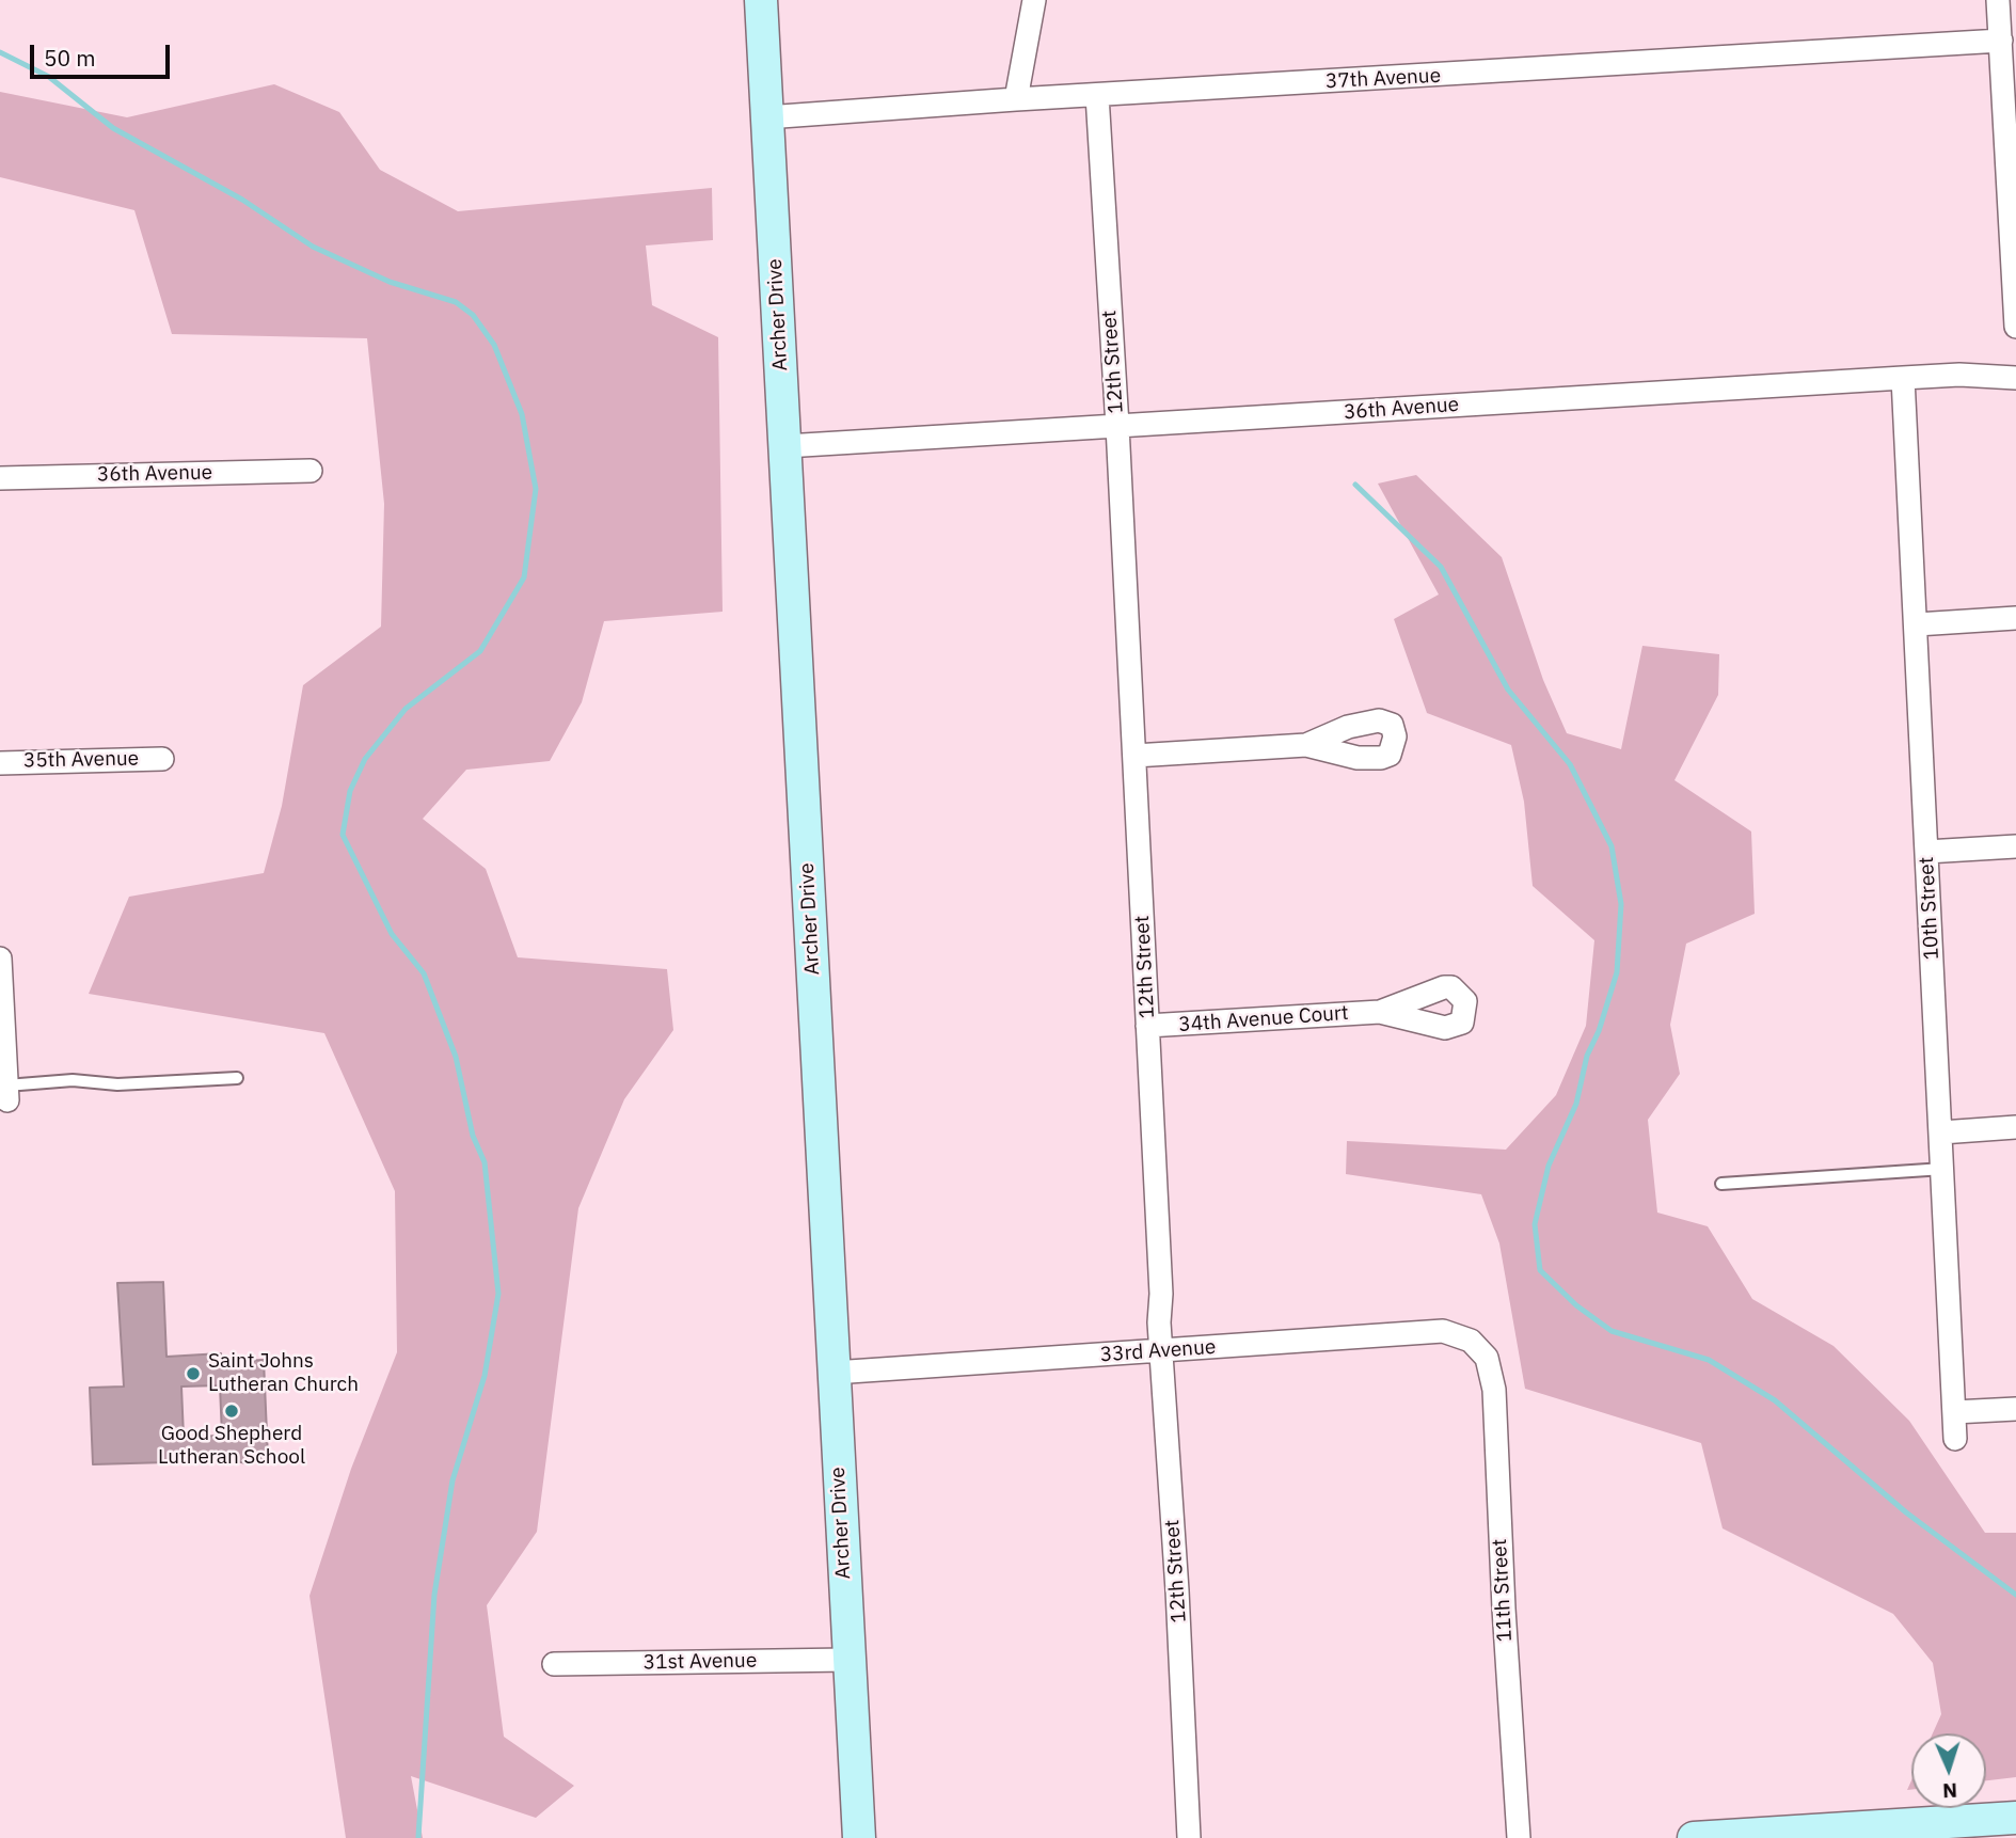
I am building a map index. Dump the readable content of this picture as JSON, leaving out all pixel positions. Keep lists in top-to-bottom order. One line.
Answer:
{"streets":{"street":["37th Avenue","Archer Drive","12th Street","36th Avenue","35th Avenue","10th Street","34th Avenue Court","33rd Avenue","11th Street","31st Avenue"]},"crossings":[["37th Avenue","Archer Drive"],["37th Avenue","12th Street"],["Archer Drive","36th Avenue"],["Archer Drive","33rd Avenue"],["Archer Drive","31st Avenue"],["12th Street","36th Avenue"],["12th Street","34th Avenue Court"],["12th Street","33rd Avenue"],["36th Avenue","10th Street"],["33rd Avenue","11th Street"]],"places":["Saint Johns Lutheran Church","Good Shepherd Lutheran School"],"scale_bar":"50 m","north":"bottom"}
